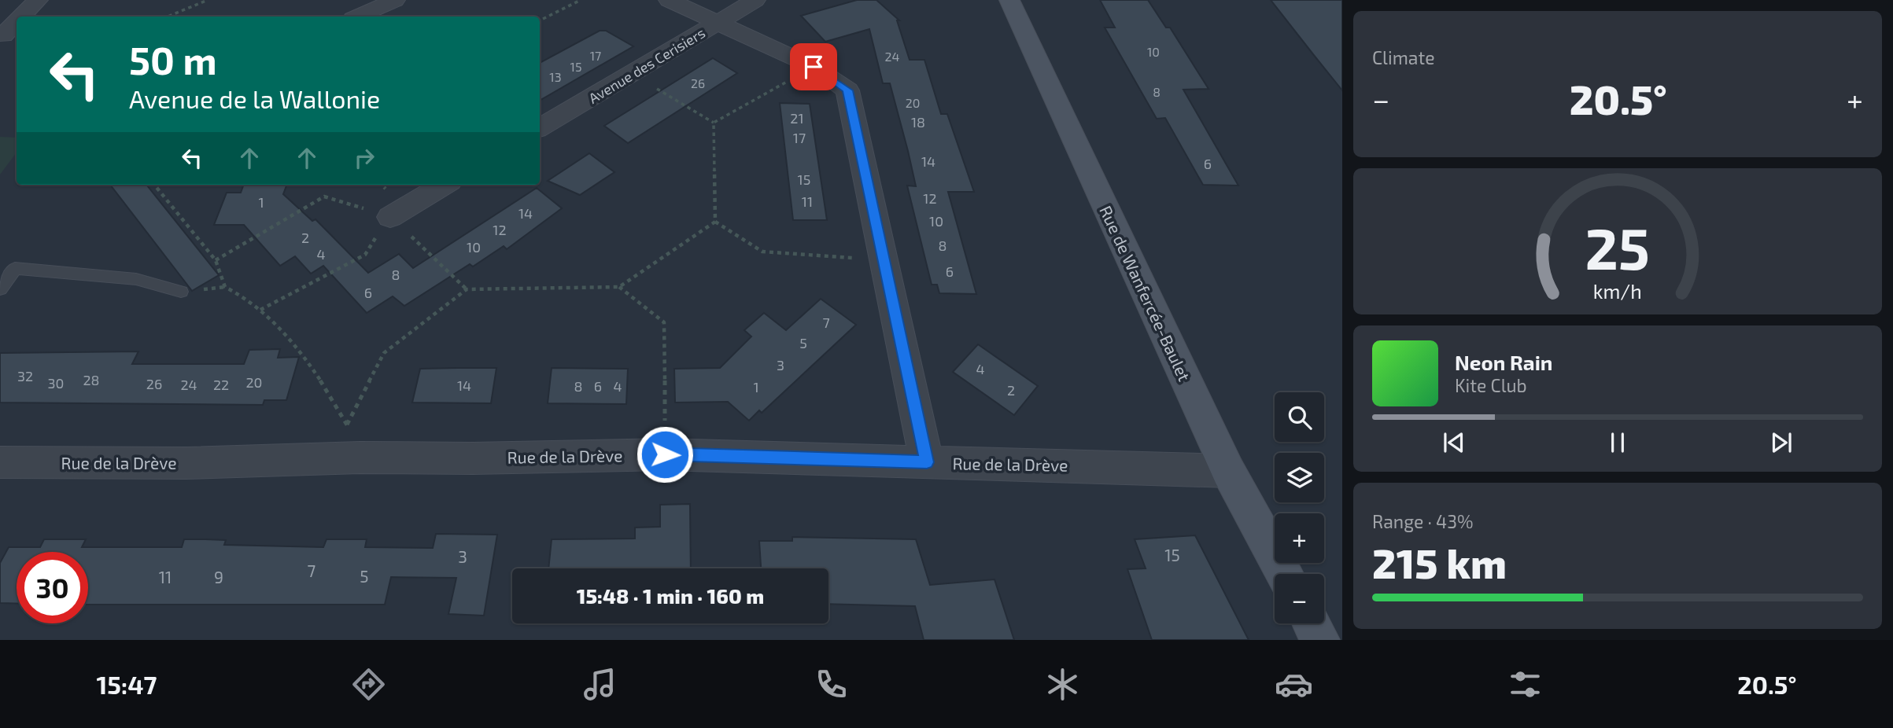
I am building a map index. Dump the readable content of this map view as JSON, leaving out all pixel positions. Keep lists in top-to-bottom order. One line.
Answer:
{"streets":{"main road":["Rue de Wanfercée-Baulet"],"street":["Avenue des Cerisiers","Rue de la Drève"]},"crossings":[["Rue de Wanfercée-Baulet","Rue de la Drève"]],"house_numbers":["10","17","24","15","13","26","8","20","21","18","17","14","6","15","12","11","1","14","10","12","2","8","10","4","6","8","6","7","5","3","4","32","28","20","30","26","24","22","14","8","6","4","1","2","15","3","7","5","11","9"],"page":{"tile":["Climate",["Range · 43%","215 km"]],"turn":["50 m","Avenue de la Wallonie"],"heat":["−","20.5°","+"],"song":["Neon Rain","Kite Club"],"map_buttons":["+","−"],"limit":"30","trip":"15:48 · 1 min · 160 m","tabs":["15:47","20.5°"],"gauge":["25","km/h"]}}
